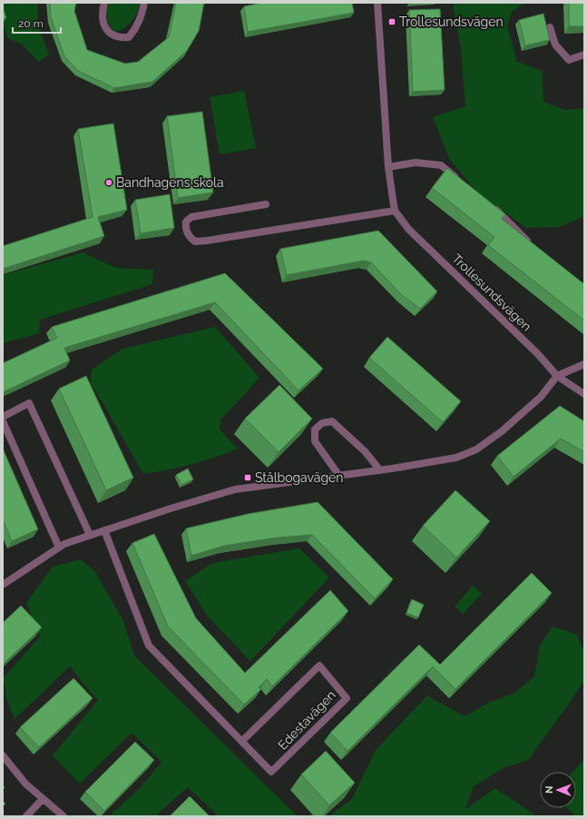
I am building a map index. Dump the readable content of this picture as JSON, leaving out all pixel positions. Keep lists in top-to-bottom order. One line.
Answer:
{"streets":{"street":["Trollesundsvägen","Edestavägen"]},"places":{"transit":["Trollesundsvägen","Stålbogavägen"],"other":["Bandhagens skola"]},"scale_bar":"20 m","north":"left"}
